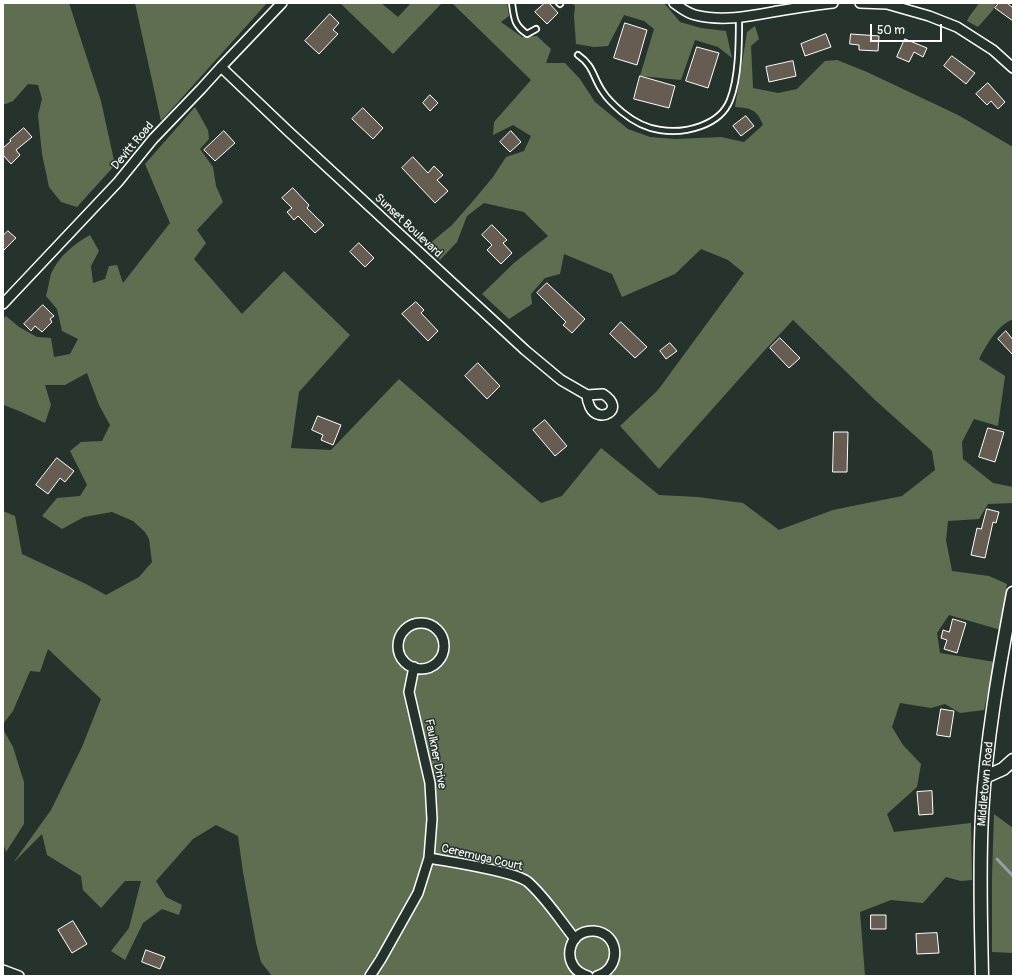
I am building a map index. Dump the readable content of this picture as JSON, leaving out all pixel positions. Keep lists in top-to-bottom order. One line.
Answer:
{"streets":{"street":["Devitt Road","Sunset Boulevard","Faulkner Drive","Middletown Road","Ceremuga Court"]},"crossings":[["Devitt Road","Sunset Boulevard"],["Faulkner Drive","Ceremuga Court"]],"scale_bar":"50 m"}
